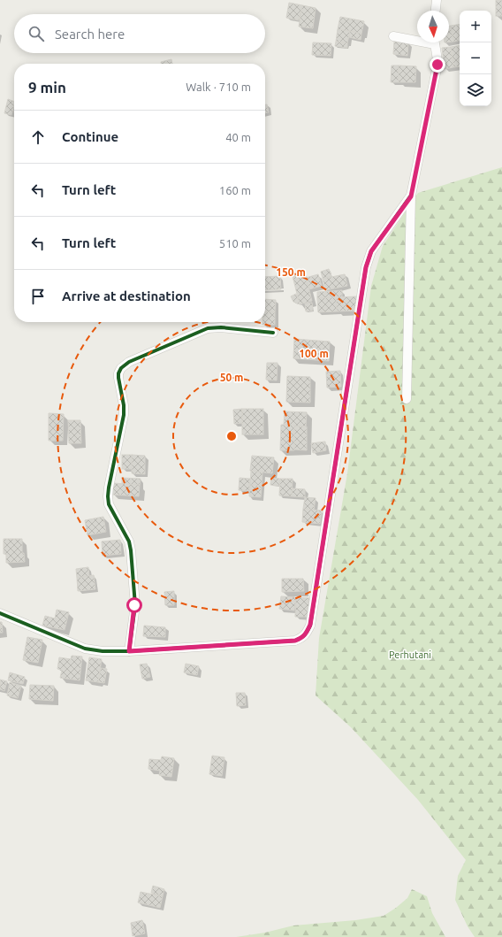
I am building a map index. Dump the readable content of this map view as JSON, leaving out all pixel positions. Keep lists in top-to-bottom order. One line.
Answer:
{"parks":["Perhutani"],"north":"bottom","page":{"map_buttons":["+","−"],"search":"Search here","heading":["9 min","Walk · 710 m"],"list":[["Continue","40 m"],["Turn left","160 m"],["Turn left","510 m"],"Arrive at destination"]},"rings":["150 m","100 m","50 m"]}
